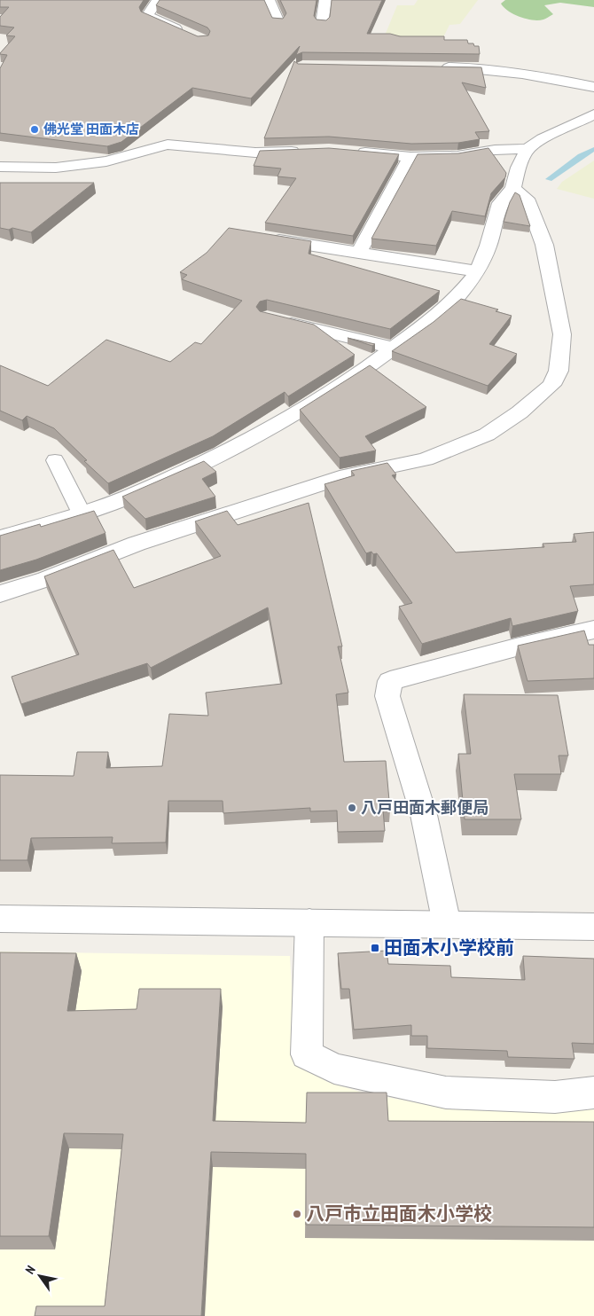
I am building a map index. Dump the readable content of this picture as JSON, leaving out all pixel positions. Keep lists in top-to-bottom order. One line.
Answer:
{"places":{"other":["佛光堂 田面木店","八戸田面木郵便局","八戸市立田面木小学校"],"transit":["田面木小学校前"]},"north":"top left"}
